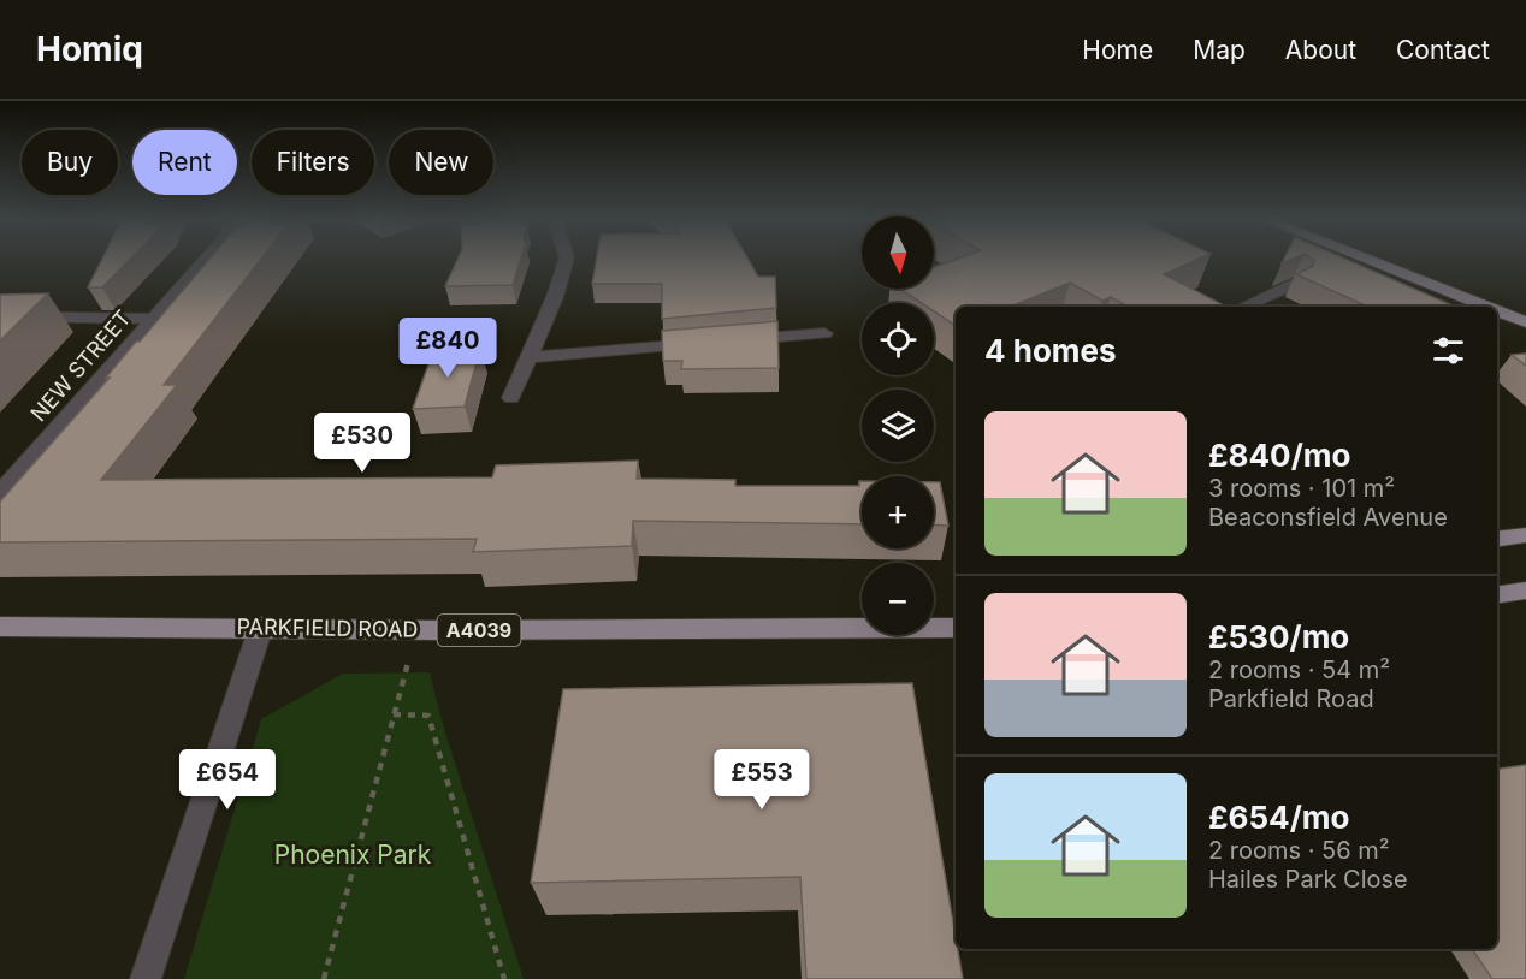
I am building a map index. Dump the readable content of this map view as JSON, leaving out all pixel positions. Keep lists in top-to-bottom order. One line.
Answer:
{"streets":{"main road":["PARKFIELD ROAD","A4039"],"street":["NEW STREET"]},"parks":["Phoenix Park"],"north":"bottom","page":{"header":"Homiq","nav":["Home","Map","About","Contact"],"chip":["Buy","Rent","Filters","New"],"map_buttons":["+","−"],"heading":"4 homes","price":["£840","£530","£654","£553"],"list":[{"name":"£840/mo","note":"3 rooms · 101 m² · Beaconsfield Avenue"},{"name":"£530/mo","note":"2 rooms · 54 m² · Parkfield Road"},{"name":"£654/mo","note":"2 rooms · 56 m² · Hailes Park Close"}]}}
